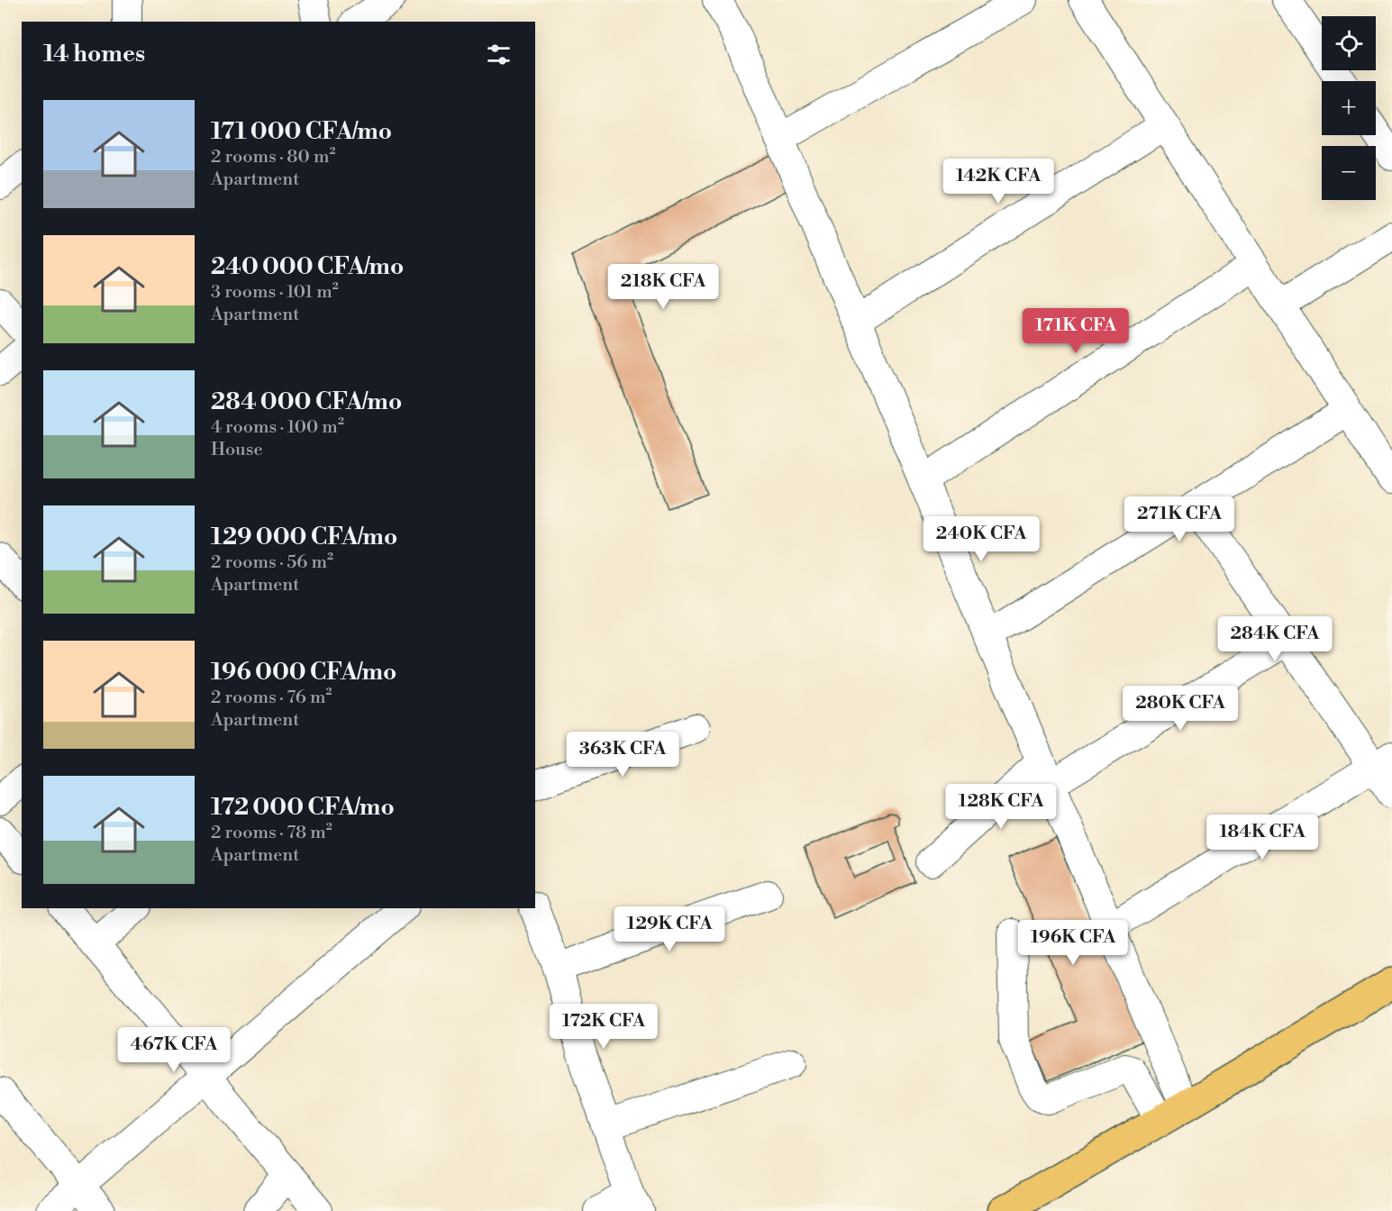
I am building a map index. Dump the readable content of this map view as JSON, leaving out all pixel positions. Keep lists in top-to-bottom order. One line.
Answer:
{"page":{"map_buttons":["+","−"],"heading":"14 homes","list":[{"name":"171 000 CFA/mo","note":"2 rooms · 80 m² · Apartment"},{"name":"240 000 CFA/mo","note":"3 rooms · 101 m² · Apartment"},{"name":"284 000 CFA/mo","note":"4 rooms · 100 m² · House"},{"name":"129 000 CFA/mo","note":"2 rooms · 56 m² · Apartment"},{"name":"196 000 CFA/mo","note":"2 rooms · 76 m² · Apartment"},{"name":"172 000 CFA/mo","note":"2 rooms · 78 m² · Apartment"}],"price":["142K CFA","218K CFA","171K CFA","271K CFA","240K CFA","284K CFA","280K CFA","363K CFA","128K CFA","184K CFA","129K CFA","196K CFA","172K CFA","467K CFA"]}}
